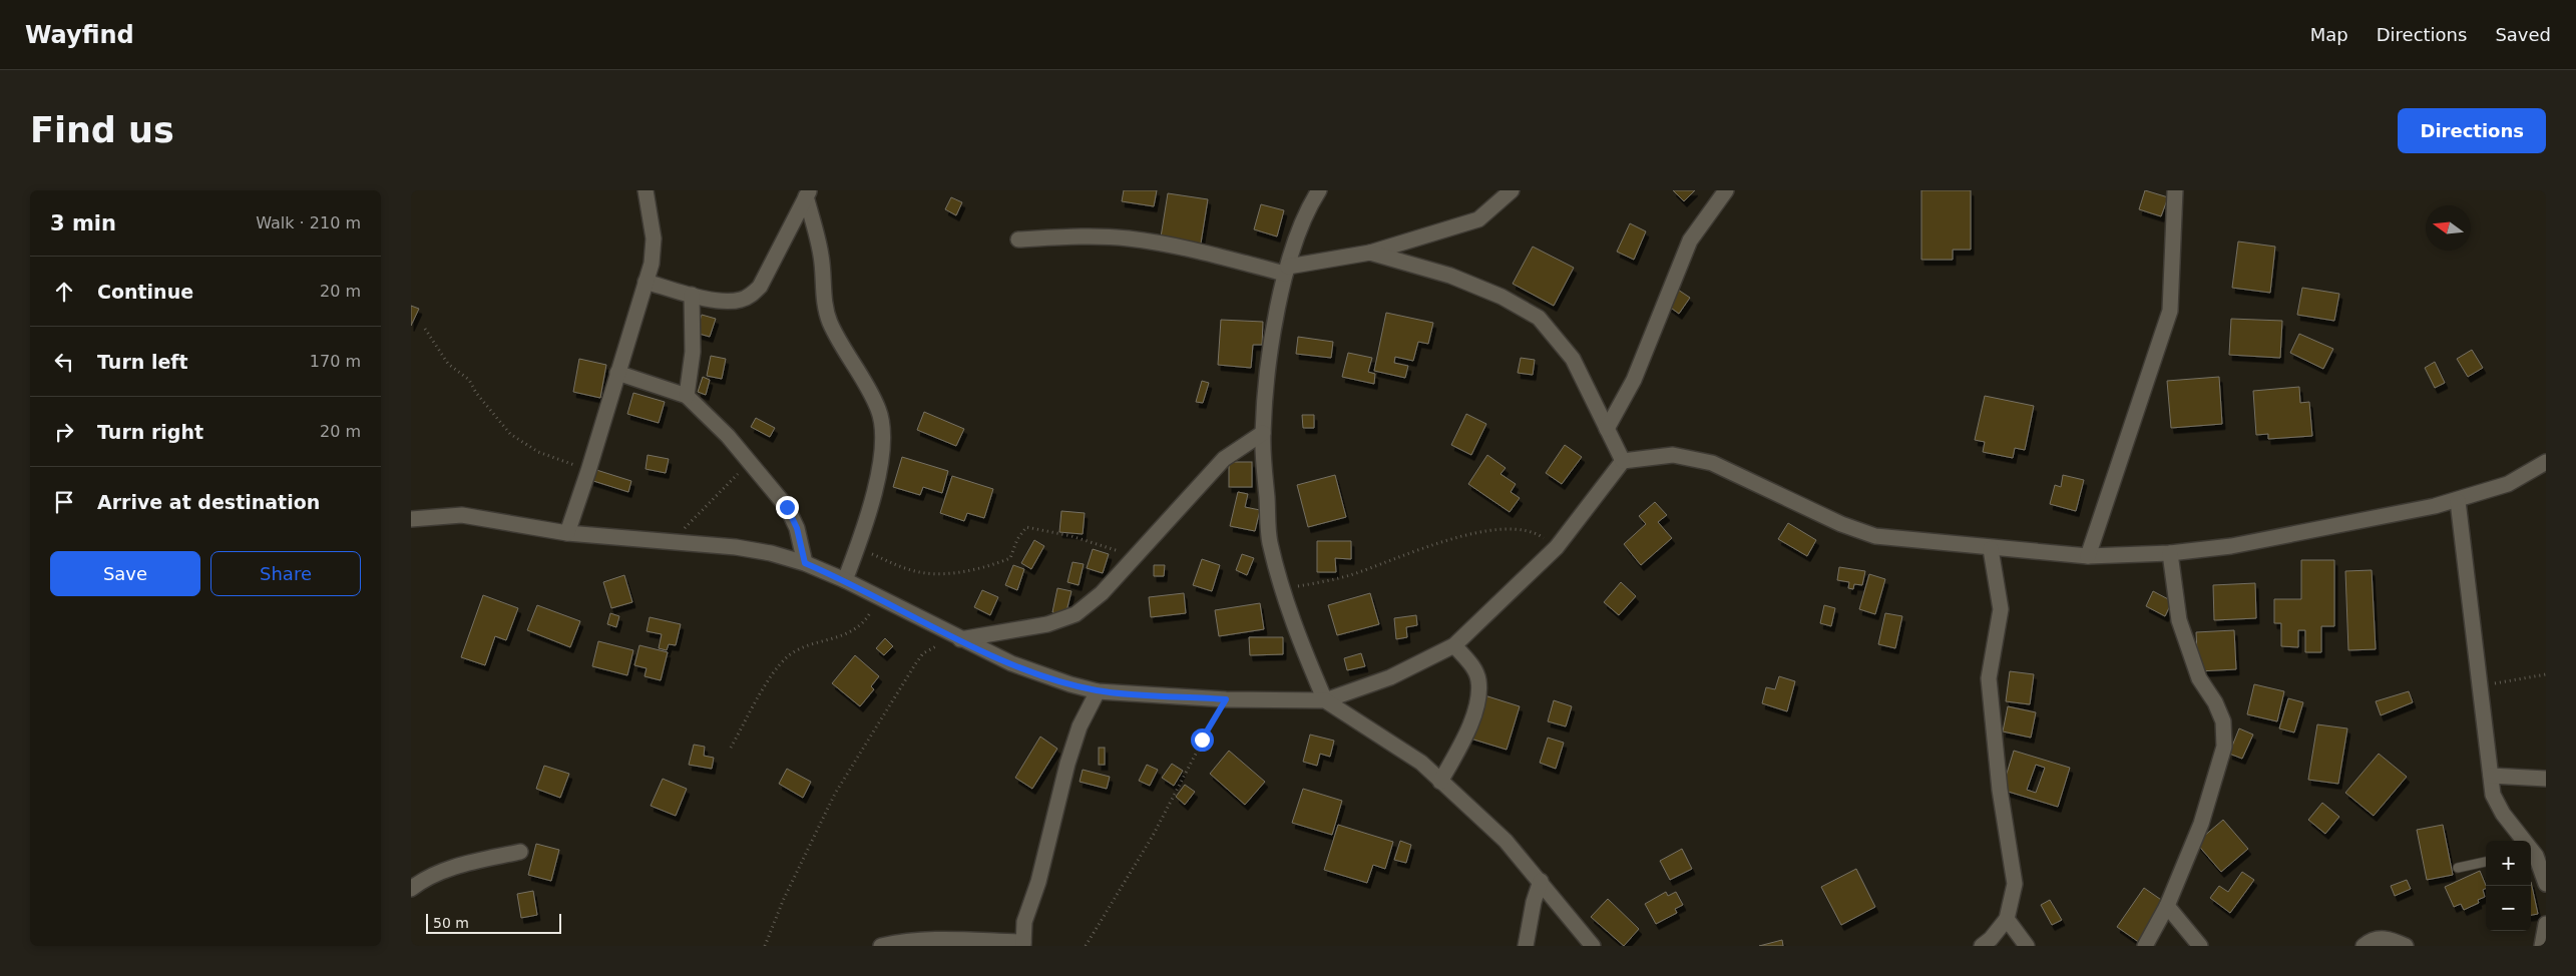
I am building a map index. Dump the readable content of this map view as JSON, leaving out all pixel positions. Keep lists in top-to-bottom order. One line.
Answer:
{"scale_bar":"50 m","north":"left","page":{"header":"Wayfind","nav":["Map","Directions","Saved"],"buttons":["Directions",["Save","Share"]],"title":"Find us","heading":["3 min","Walk · 210 m"],"list":[["Continue","20 m"],["Turn left","170 m"],["Turn right","20 m"],"Arrive at destination"],"map_buttons":["+","−"],"scale":"50 m"}}
